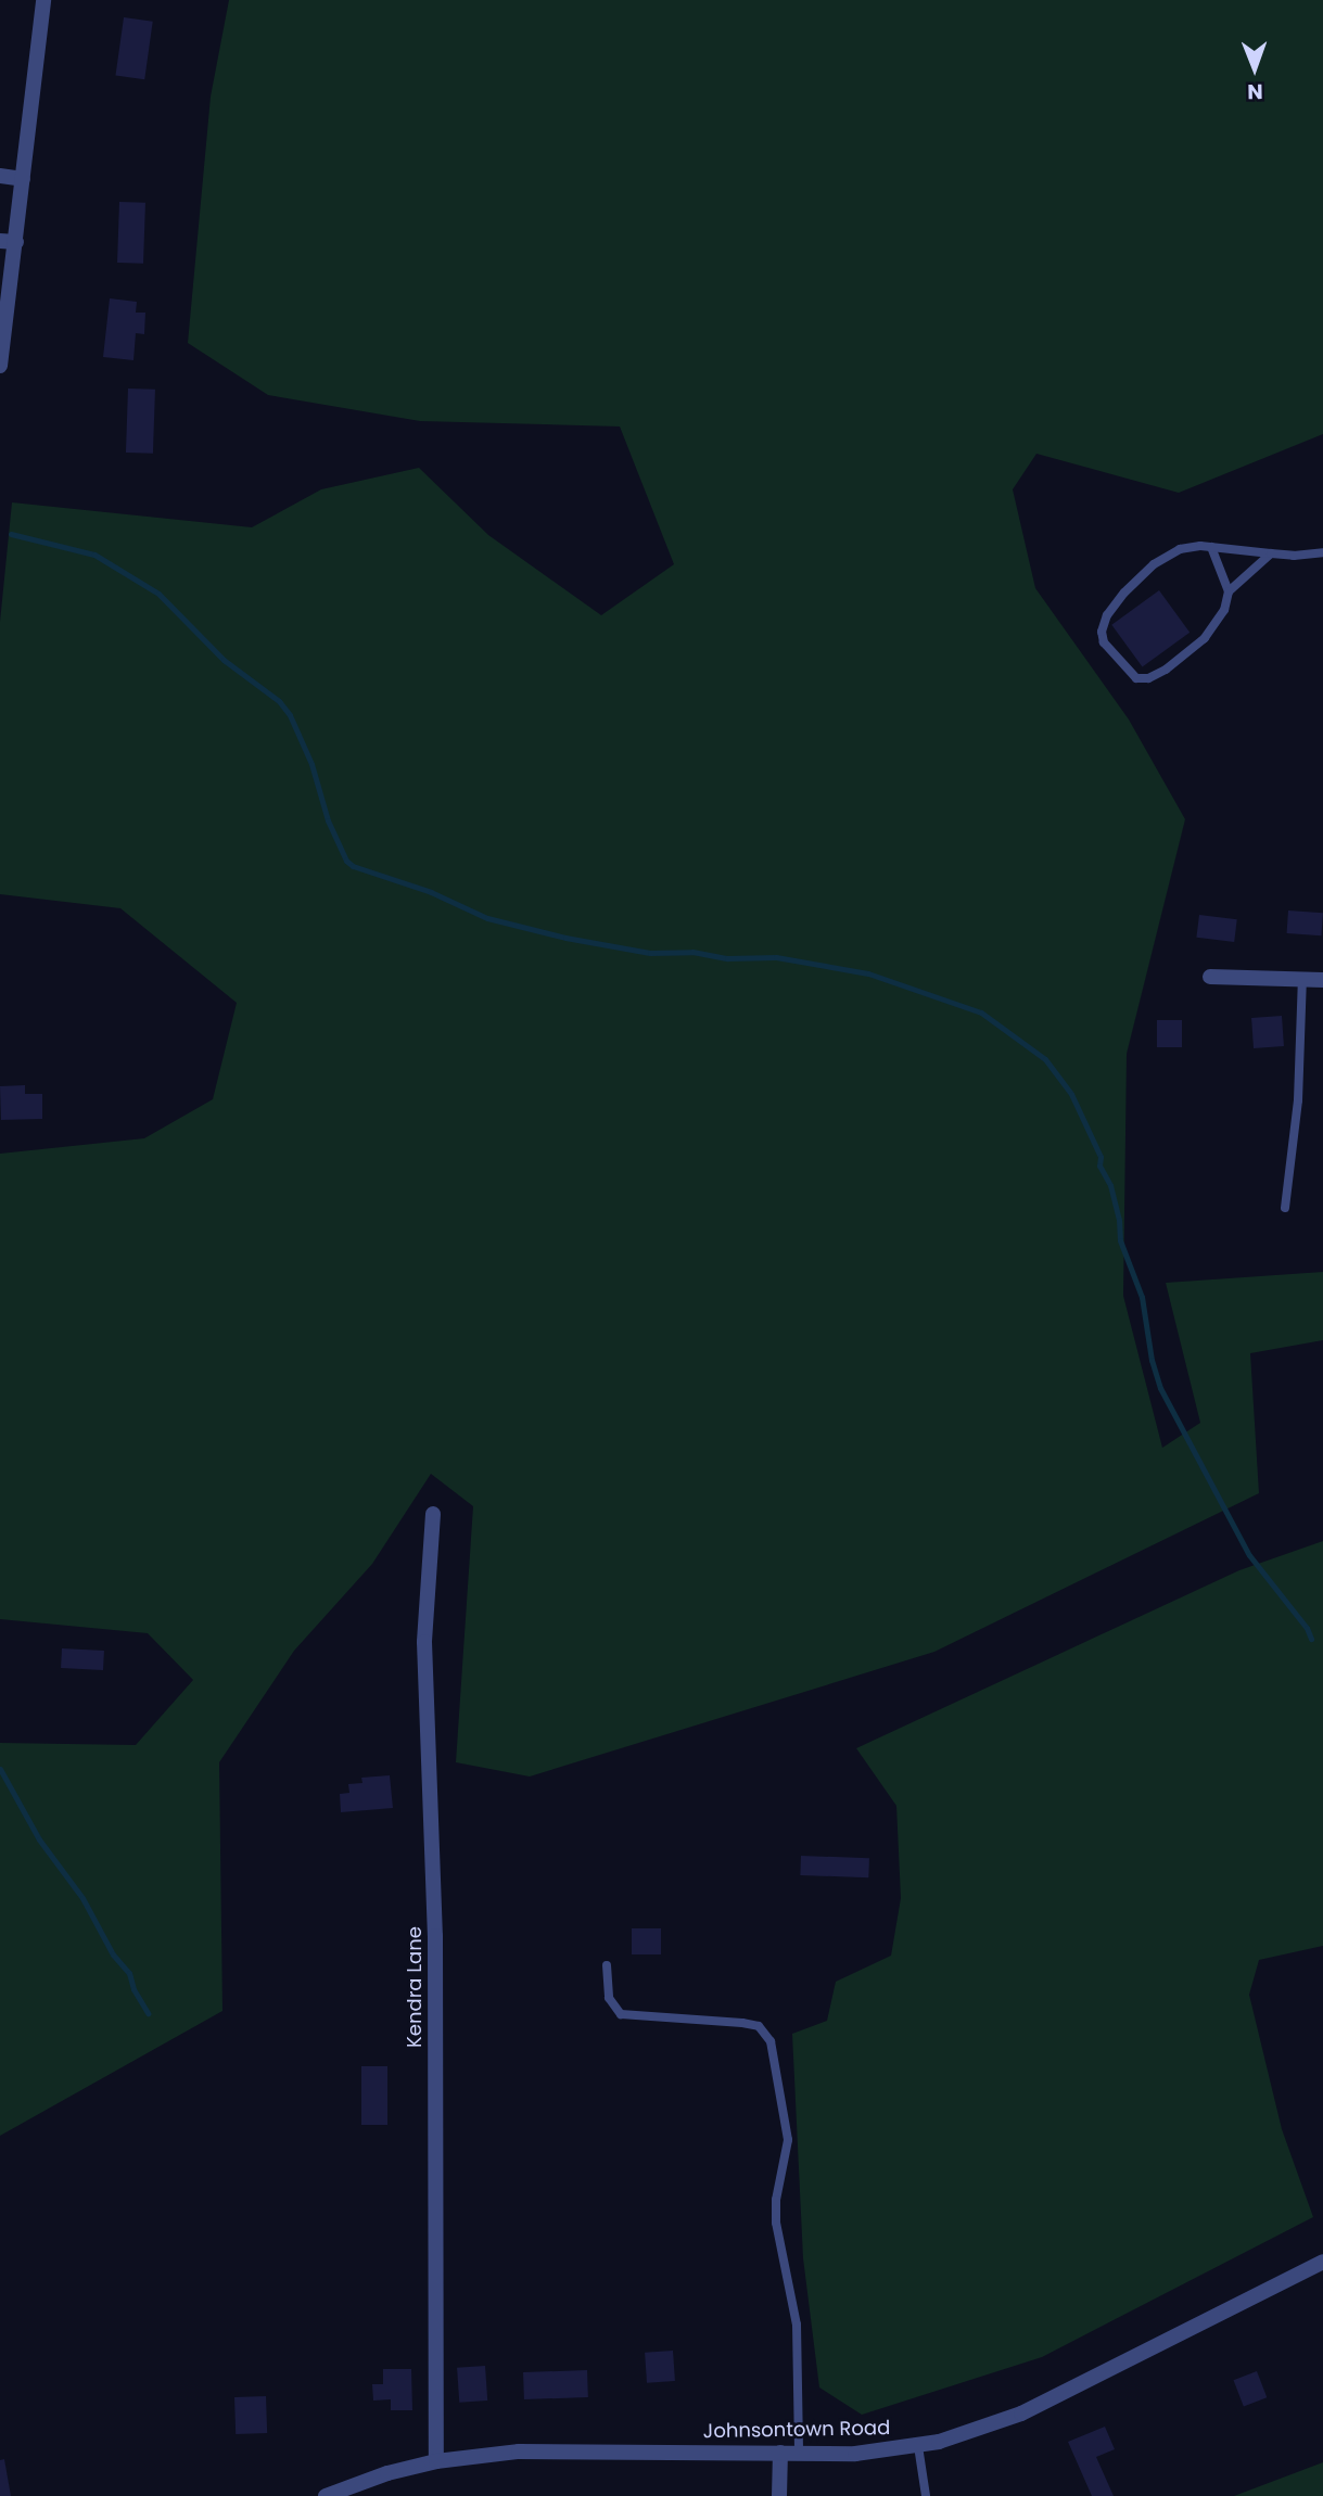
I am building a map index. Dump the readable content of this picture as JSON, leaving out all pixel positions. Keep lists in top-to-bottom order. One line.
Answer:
{"streets":{"street":["Kendra Lane","Johnsontown Road"]},"crossings":[["Kendra Lane","Johnsontown Road"]],"north":"bottom"}
